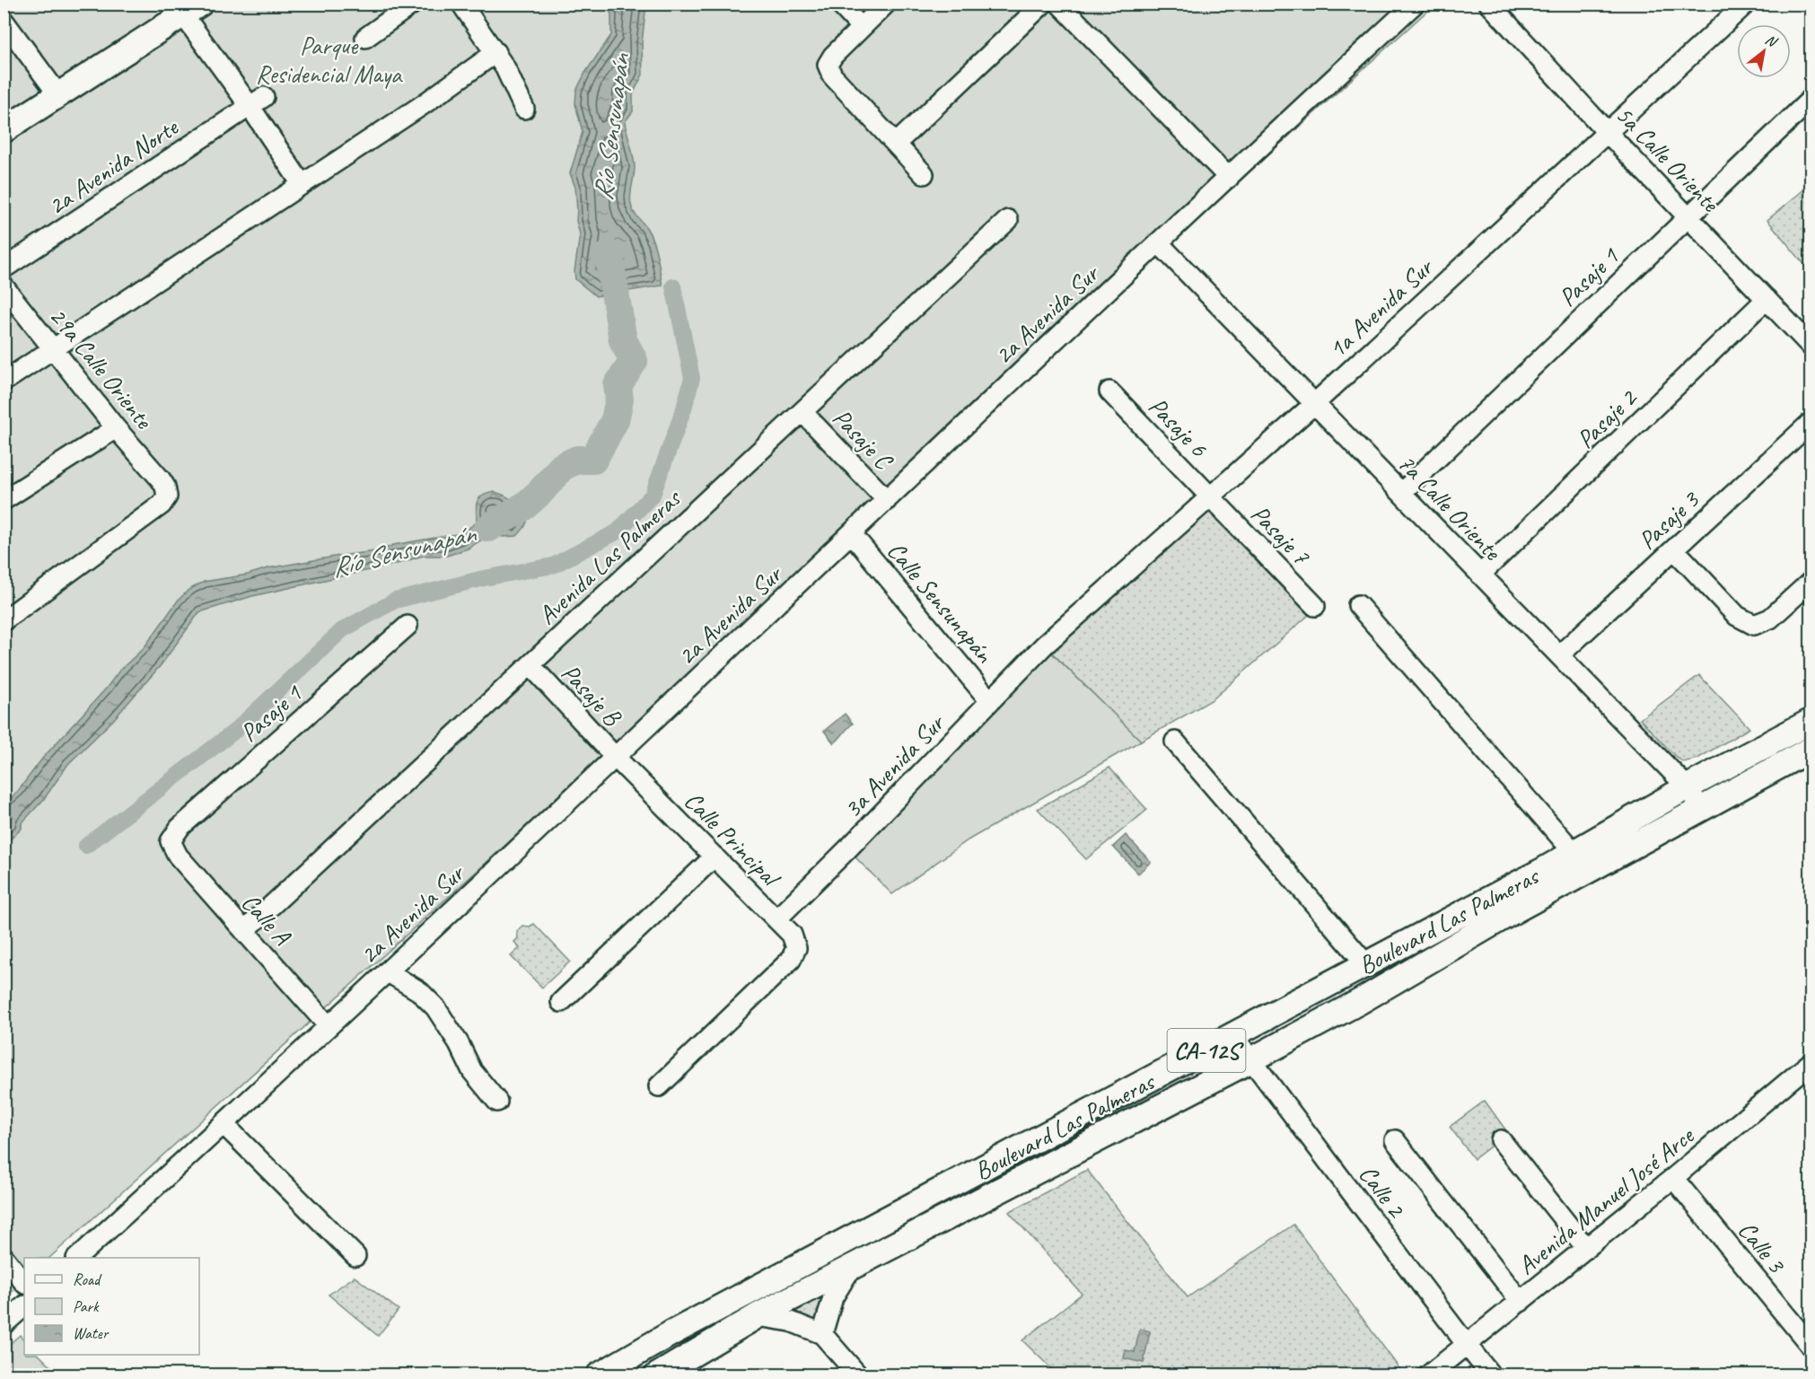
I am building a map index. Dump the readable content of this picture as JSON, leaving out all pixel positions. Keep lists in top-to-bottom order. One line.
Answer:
{"streets":{"main road":["Boulevard Las Palmeras","CA-12S"],"street":["5a Calle Oriente","2a Avenida Norte","Pasaje 1","1a Avenida Sur","2a Avenida Sur","29a Calle Oriente","Pasaje 2","Pasaje 6","Pasaje C","7a Calle Oriente","Pasaje 3","Pasaje 7","Avenida Las Palmeras","Calle Sensunapán","Pasaje B","3a Avenida Sur","Calle Principal","Calle A","Calle 2","Avenida Manuel José Arce","Calle 3"]},"crossings":[["5a Calle Oriente","Pasaje 1"],["5a Calle Oriente","1a Avenida Sur"],["5a Calle Oriente","Pasaje 2"],["Pasaje 1","7a Calle Oriente"],["Pasaje 1","Calle A"],["1a Avenida Sur","Pasaje 6"],["1a Avenida Sur","7a Calle Oriente"],["1a Avenida Sur","Pasaje 7"],["1a Avenida Sur","3a Avenida Sur"],["2a Avenida Sur","Pasaje C"],["2a Avenida Sur","7a Calle Oriente"],["2a Avenida Sur","Calle Sensunapán"],["2a Avenida Sur","Pasaje B"],["2a Avenida Sur","Calle Principal"],["2a Avenida Sur","Calle A"],["Pasaje 2","7a Calle Oriente"],["Pasaje 6","Pasaje 7"],["Pasaje C","Avenida Las Palmeras"],["7a Calle Oriente","Pasaje 3"],["7a Calle Oriente","Boulevard Las Palmeras"],["Avenida Las Palmeras","Pasaje B"],["Avenida Las Palmeras","Calle A"],["Calle Sensunapán","3a Avenida Sur"],["Pasaje B","Calle Principal"],["3a Avenida Sur","Calle Principal"],["Boulevard Las Palmeras","Calle 2"],["Calle 2","Avenida Manuel José Arce"],["Avenida Manuel José Arce","Calle 3"]],"water":["Río Sensunapán"],"parks":["Parque Residencial Maya"],"legend":["Road","Park","Water"],"north":"top right"}
